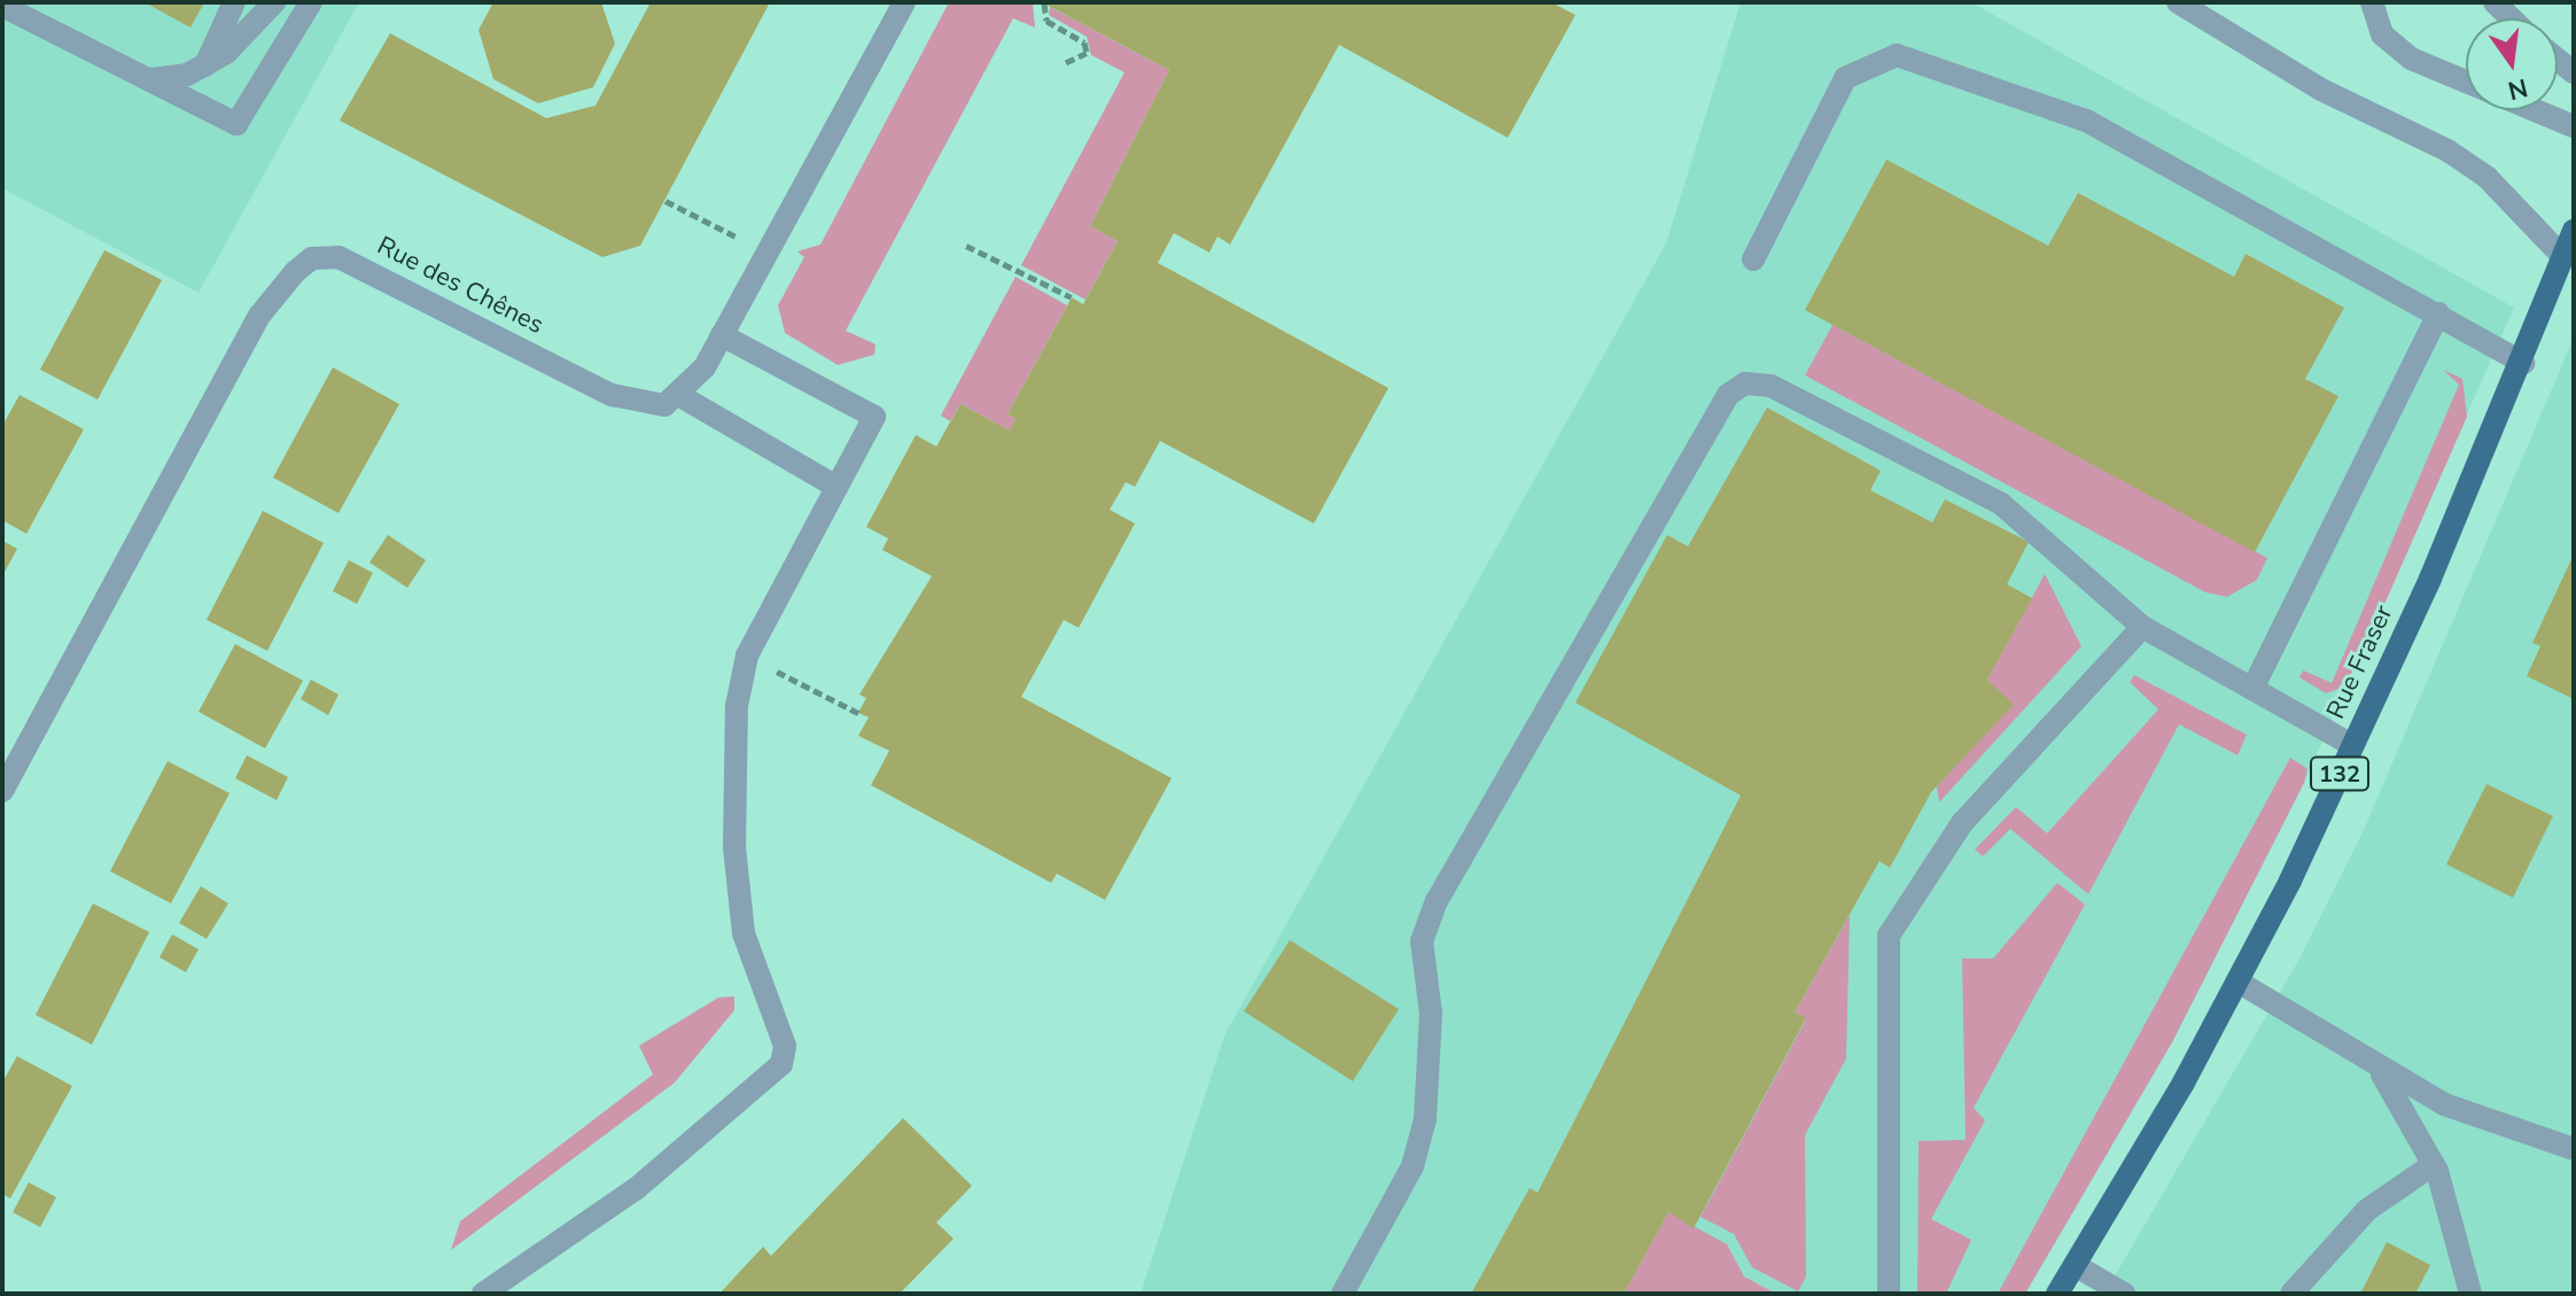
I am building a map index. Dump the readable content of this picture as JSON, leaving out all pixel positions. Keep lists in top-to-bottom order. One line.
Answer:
{"streets":{"main road":["Rue Fraser","132"],"street":["Rue des Chênes"]},"north":"bottom"}
